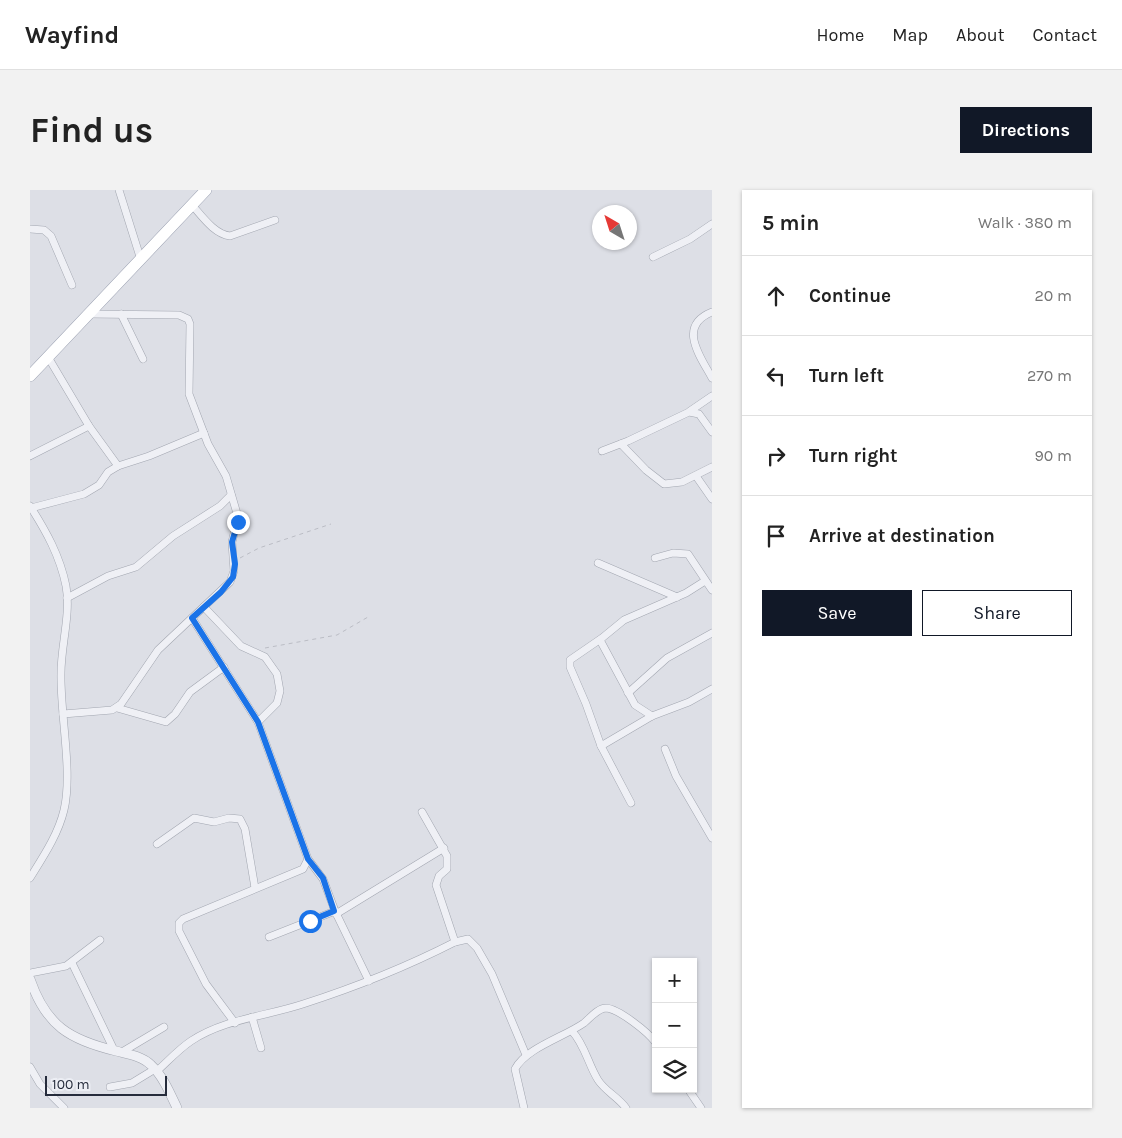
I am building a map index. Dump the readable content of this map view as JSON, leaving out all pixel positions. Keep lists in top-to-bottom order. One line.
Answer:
{"scale_bar":"100 m","north":"top left","page":{"header":"Wayfind","nav":["Home","Map","About","Contact"],"buttons":["Directions",["Save","Share"]],"title":"Find us","heading":["5 min","Walk · 380 m"],"list":[["Continue","20 m"],["Turn left","270 m"],["Turn right","90 m"],"Arrive at destination"],"map_buttons":["+","−"],"scale":"100 m"}}
